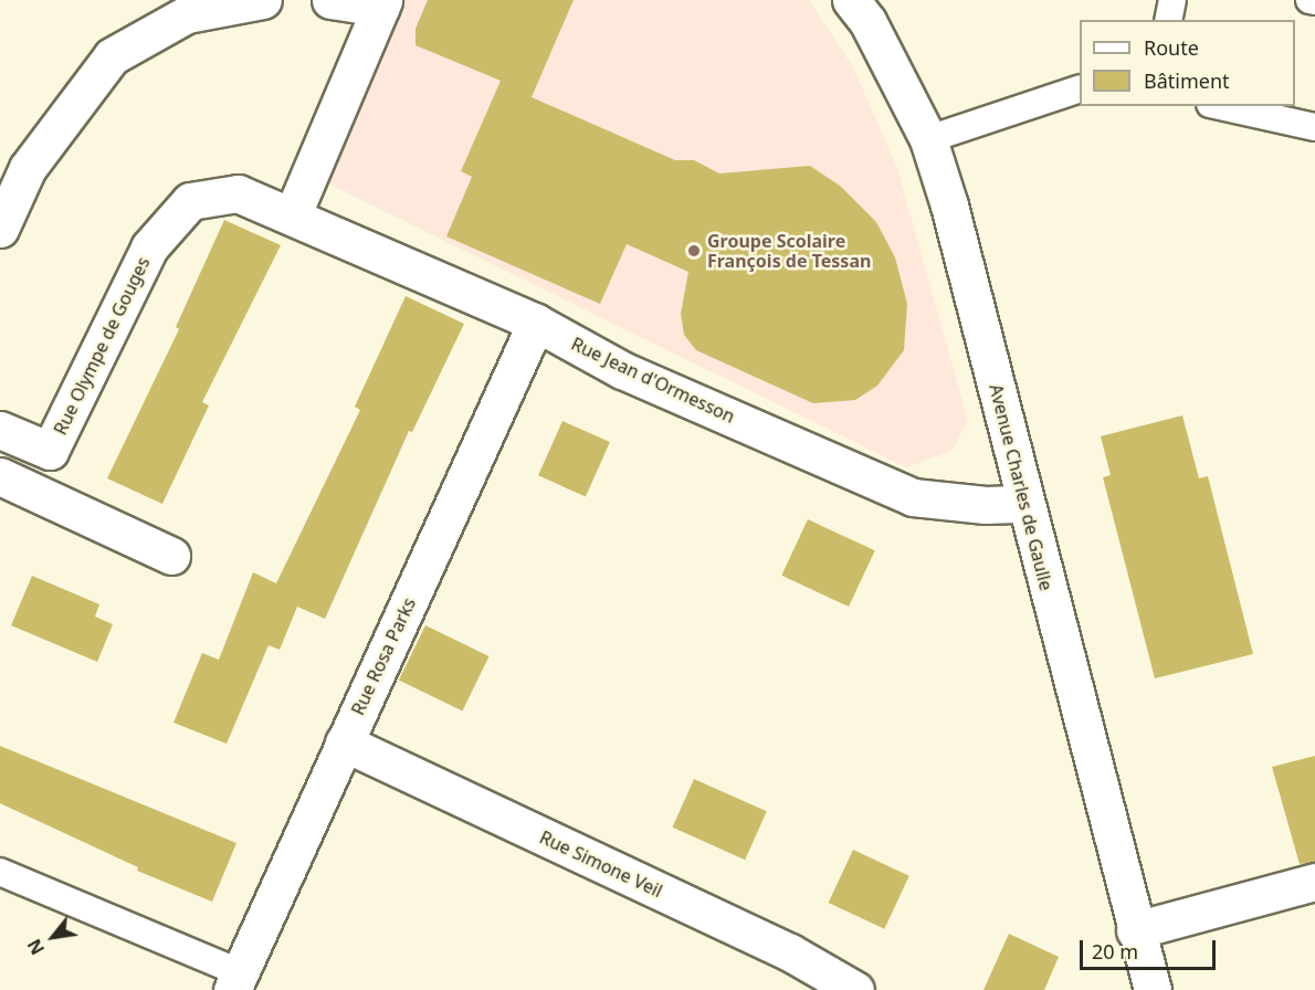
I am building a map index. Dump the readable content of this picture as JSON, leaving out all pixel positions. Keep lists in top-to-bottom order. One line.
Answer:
{"streets":{"street":["Rue Olympe de Gouges","Rue Jean d'Ormesson","Avenue Charles de Gaulle","Rue Rosa Parks","Rue Simone Veil"]},"crossings":[["Rue Olympe de Gouges","Rue Jean d'Ormesson"],["Rue Jean d'Ormesson","Avenue Charles de Gaulle"],["Rue Jean d'Ormesson","Rue Rosa Parks"],["Rue Rosa Parks","Rue Simone Veil"]],"places":["Groupe Scolaire François de Tessan"],"legend":["Route","Bâtiment"],"scale_bar":"20 m","north":"bottom left"}
